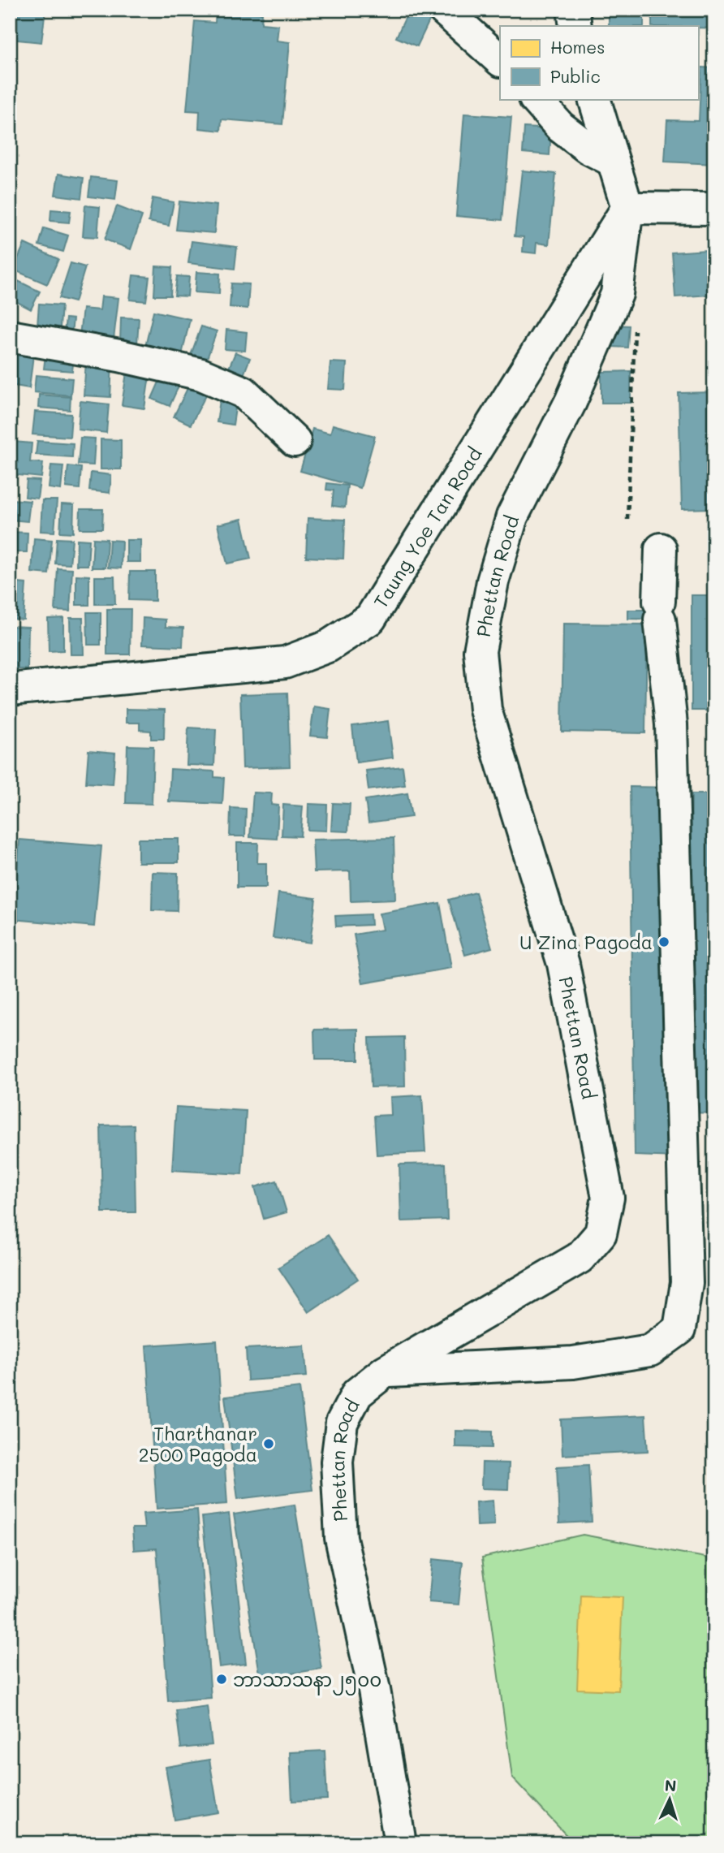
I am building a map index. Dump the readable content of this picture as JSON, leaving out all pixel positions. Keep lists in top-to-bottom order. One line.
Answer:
{"streets":{"street":["Taung Yoe Tan Road","Phettan Road"]},"crossings":[["Taung Yoe Tan Road","Phettan Road"]],"places":["U Zina Pagoda","Tharthanar 2500 Pagoda","ဘာသာသနာ၂၅၀၀"],"legend":["Homes","Public"],"north":"top"}
